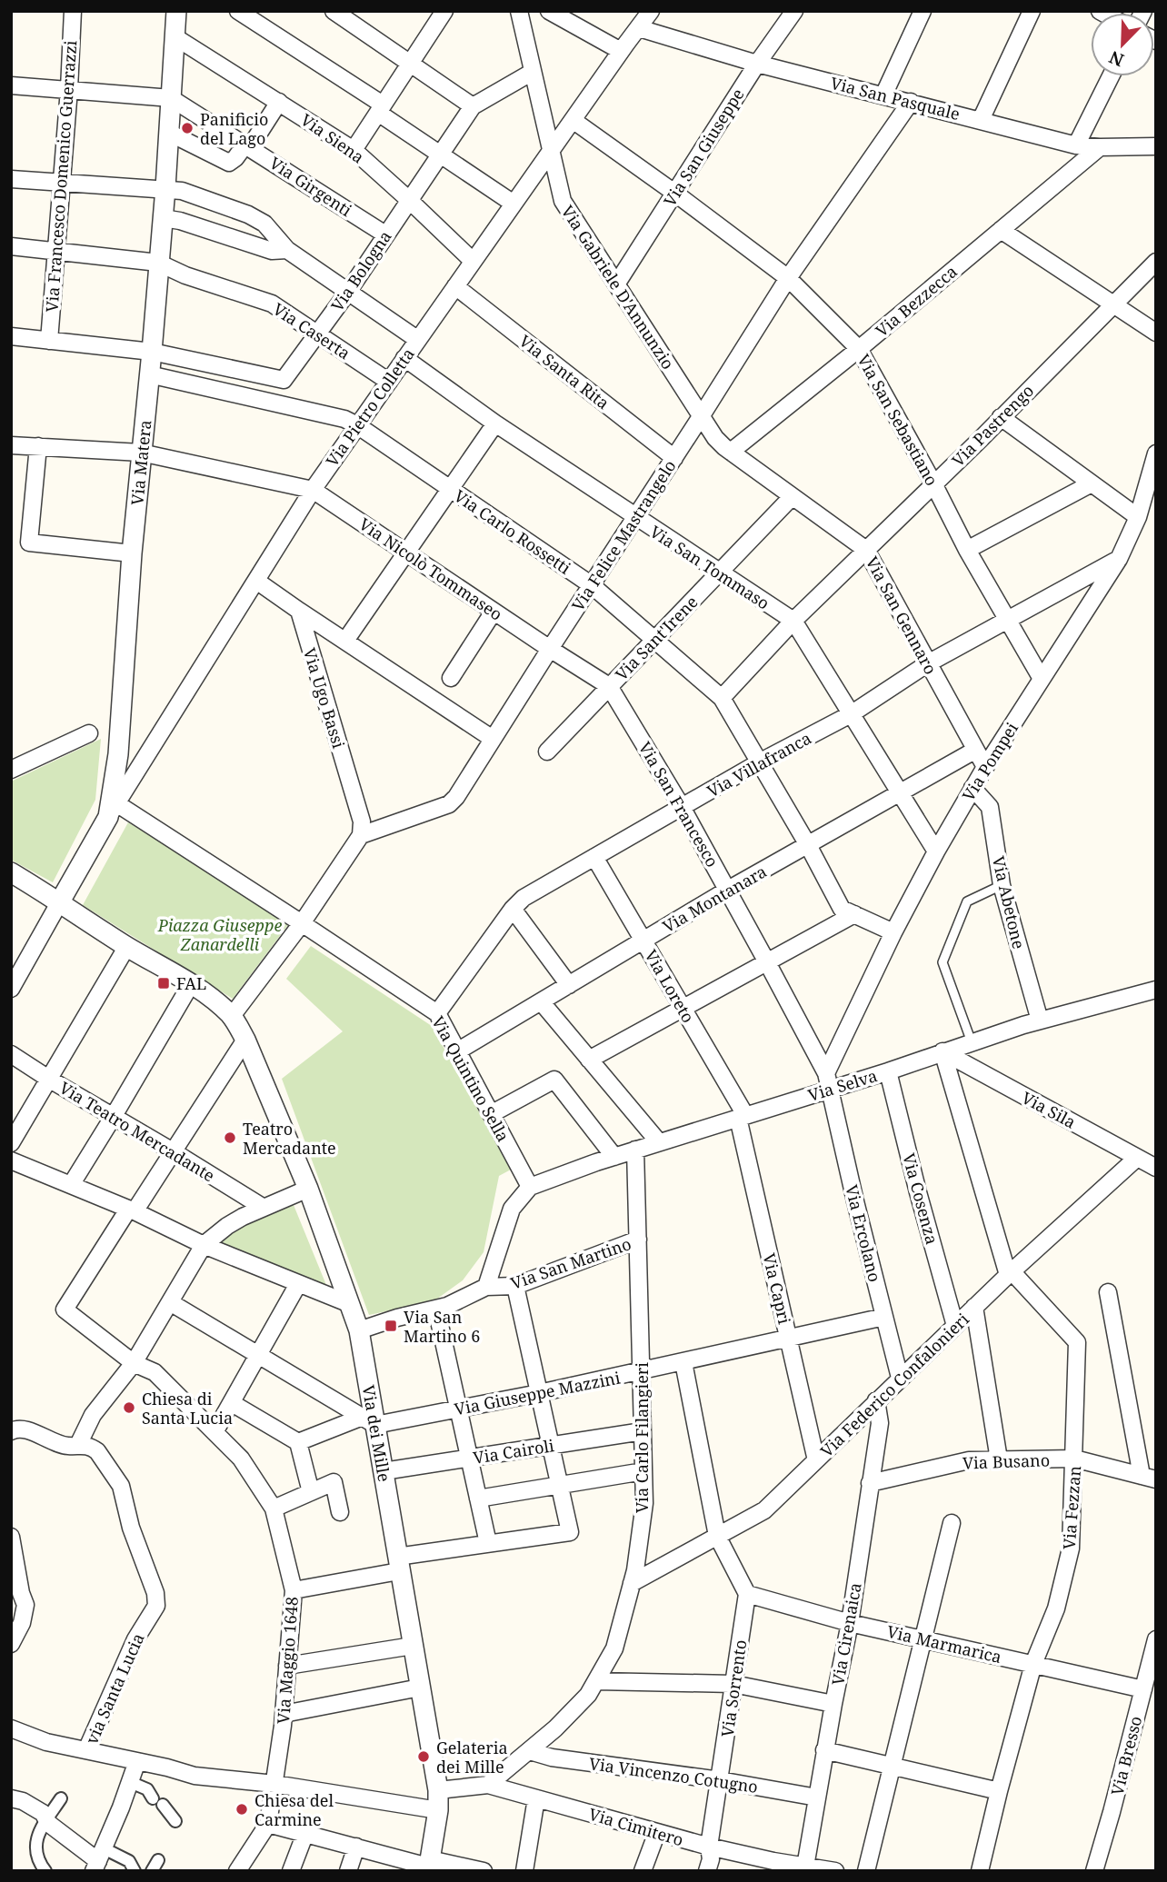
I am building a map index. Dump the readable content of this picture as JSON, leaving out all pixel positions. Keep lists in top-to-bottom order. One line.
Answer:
{"streets":{"street":["Via San Pasquale","Via Siena","Via San Giuseppe","Via Francesco Domenico Guerrazzi","Via Girgenti","Via Bologna","Via Gabriele D'Annunzio","Via Bezzecca","Via Caserta","Via Santa Rita","Via Pietro Colletta","Via San Sebastiano","Via Pastrengo","Via Matera","Via Carlo Rossetti","Via Felice Mastrangelo","Via San Tommaso","Via Nicolò Tommaseo","Via San Gennaro","Via Sant'Irene","Via Ugo Bassi","Via Pompei","Via Villafranca","Via San Francesco","Via Montanara","Via Abetone","Via Loreto","Via Quintino Sella","Via Selva","Via Sila","Via Teatro Mercadante","Via Cosenza","Via Ercolano","Via San Martino","Via Capri","Via Federico Confalonieri","Via Giuseppe Mazzini","Via dei Mille","Via Carlo Filangieri","Via Cairoli","Via Busano","Via Fezzan","Via Cirenaica","Via Marmarica","Via Maggio 1648","via Santa Lucia","Via Sorrento","Via Bresso","Via Vincenzo Cotugno","Via Cimitero"]},"crossings":[["Via San Pasquale","Via San Giuseppe"],["Via San Pasquale","Via Bezzecca"],["Via San Pasquale","Via Pietro Colletta"],["Via San Pasquale","Via Felice Mastrangelo"],["Via Siena","Via Bologna"],["Via Siena","Via Pietro Colletta"],["Via Siena","Via Matera"],["Via San Giuseppe","Via Gabriele D'Annunzio"],["Via San Giuseppe","Via San Sebastiano"],["Via Francesco Domenico Guerrazzi","Via Caserta"],["Via Girgenti","Via Bologna"],["Via Girgenti","Via Matera"],["Via Bologna","Via Gabriele D'Annunzio"],["Via Bologna","Via Caserta"],["Via Bologna","Via Matera"],["Via Gabriele D'Annunzio","Via Pietro Colletta"],["Via Gabriele D'Annunzio","Via Felice Mastrangelo"],["Via Gabriele D'Annunzio","Via San Gennaro"],["Via Bezzecca","Via San Sebastiano"],["Via Bezzecca","Via San Gennaro"],["Via Caserta","Via Pietro Colletta"],["Via Caserta","Via Matera"],["Via Santa Rita","Via Pietro Colletta"],["Via Santa Rita","Via Felice Mastrangelo"],["Via Pietro Colletta","Via San Sebastiano"],["Via Pietro Colletta","Via Matera"],["Via Pietro Colletta","Via Carlo Rossetti"],["Via Pietro Colletta","Via San Tommaso"],["Via Pietro Colletta","Via Nicolò Tommaseo"],["Via San Sebastiano","Via Pastrengo"],["Via San Sebastiano","Via Felice Mastrangelo"],["Via San Sebastiano","Via Pompei"],["Via San Sebastiano","Via Villafranca"],["Via Pastrengo","Via Carlo Rossetti"],["Via Pastrengo","Via San Tommaso"],["Via Pastrengo","Via San Gennaro"],["Via Matera","Via Carlo Rossetti"],["Via Carlo Rossetti","Via Felice Mastrangelo"],["Via Carlo Rossetti","Via Sant'Irene"],["Via Carlo Rossetti","Via Villafranca"],["Via Carlo Rossetti","Via Montanara"],["Via Felice Mastrangelo","Via San Tommaso"],["Via Felice Mastrangelo","Via Nicolò Tommaseo"],["Via Felice Mastrangelo","Via San Gennaro"],["Via Felice Mastrangelo","Via Ugo Bassi"],["Via Felice Mastrangelo","Via San Francesco"],["Via San Tommaso","Via Sant'Irene"],["Via San Tommaso","Via Pompei"],["Via San Tommaso","Via Villafranca"],["Via San Tommaso","Via Montanara"],["Via Nicolò Tommaseo","Via San Francesco"],["Via San Gennaro","Via Sant'Irene"],["Via San Gennaro","Via Pompei"],["Via San Gennaro","Via Villafranca"],["Via San Gennaro","Via Montanara"],["Via Sant'Irene","Via San Francesco"],["Via Pompei","Via Villafranca"],["Via Pompei","Via San Francesco"],["Via Pompei","Via Abetone"],["Via Pompei","Via Selva"],["Via Pompei","Via Ercolano"],["Via Villafranca","Via San Francesco"],["Via Villafranca","Via Loreto"],["Via Villafranca","Via Quintino Sella"],["Via San Francesco","Via Montanara"],["Via San Francesco","Via Selva"],["Via San Francesco","Via Ercolano"],["Via Montanara","Via Loreto"],["Via Montanara","Via Quintino Sella"],["Via Abetone","Via Selva"],["Via Loreto","Via Selva"],["Via Loreto","Via Capri"],["Via Quintino Sella","Via Selva"],["Via Selva","Via Sila"],["Via Selva","Via Cosenza"],["Via Selva","Via Ercolano"],["Via Selva","Via Capri"],["Via Selva","Via Carlo Filangieri"],["Via Sila","Via Federico Confalonieri"],["Via Cosenza","Via Federico Confalonieri"],["Via Ercolano","Via Federico Confalonieri"],["Via Ercolano","Via Giuseppe Mazzini"],["Via San Martino","Via dei Mille"],["Via San Martino","Via Carlo Filangieri"],["Via Capri","Via Federico Confalonieri"],["Via Capri","Via Giuseppe Mazzini"],["Via Federico Confalonieri","Via Carlo Filangieri"],["Via Federico Confalonieri","Via Fezzan"],["Via Federico Confalonieri","Via Cirenaica"],["Via Giuseppe Mazzini","Via dei Mille"],["Via Giuseppe Mazzini","Via Carlo Filangieri"],["Via dei Mille","Via Cairoli"],["Via dei Mille","Via Cimitero"],["Via Carlo Filangieri","Via Cairoli"],["Via Carlo Filangieri","Via Vincenzo Cotugno"],["Via Carlo Filangieri","Via Cimitero"],["Via Busano","Via Fezzan"],["Via Busano","Via Cirenaica"],["Via Fezzan","Via Marmarica"],["Via Cirenaica","Via Marmarica"],["Via Cirenaica","Via Vincenzo Cotugno"],["Via Cirenaica","Via Cimitero"],["Via Marmarica","Via Sorrento"],["Via Marmarica","Via Bresso"],["Via Sorrento","Via Vincenzo Cotugno"],["Via Sorrento","Via Cimitero"]],"parks":["Piazza Giuseppe Zanardelli"],"places":{"other":["Panificio del Lago","Teatro Mercadante","Chiesa di Santa Lucia","Gelateria dei Mille","Chiesa del Carmine"],"transit":["FAL","Via San Martino 6"]},"north":"bottom left"}
